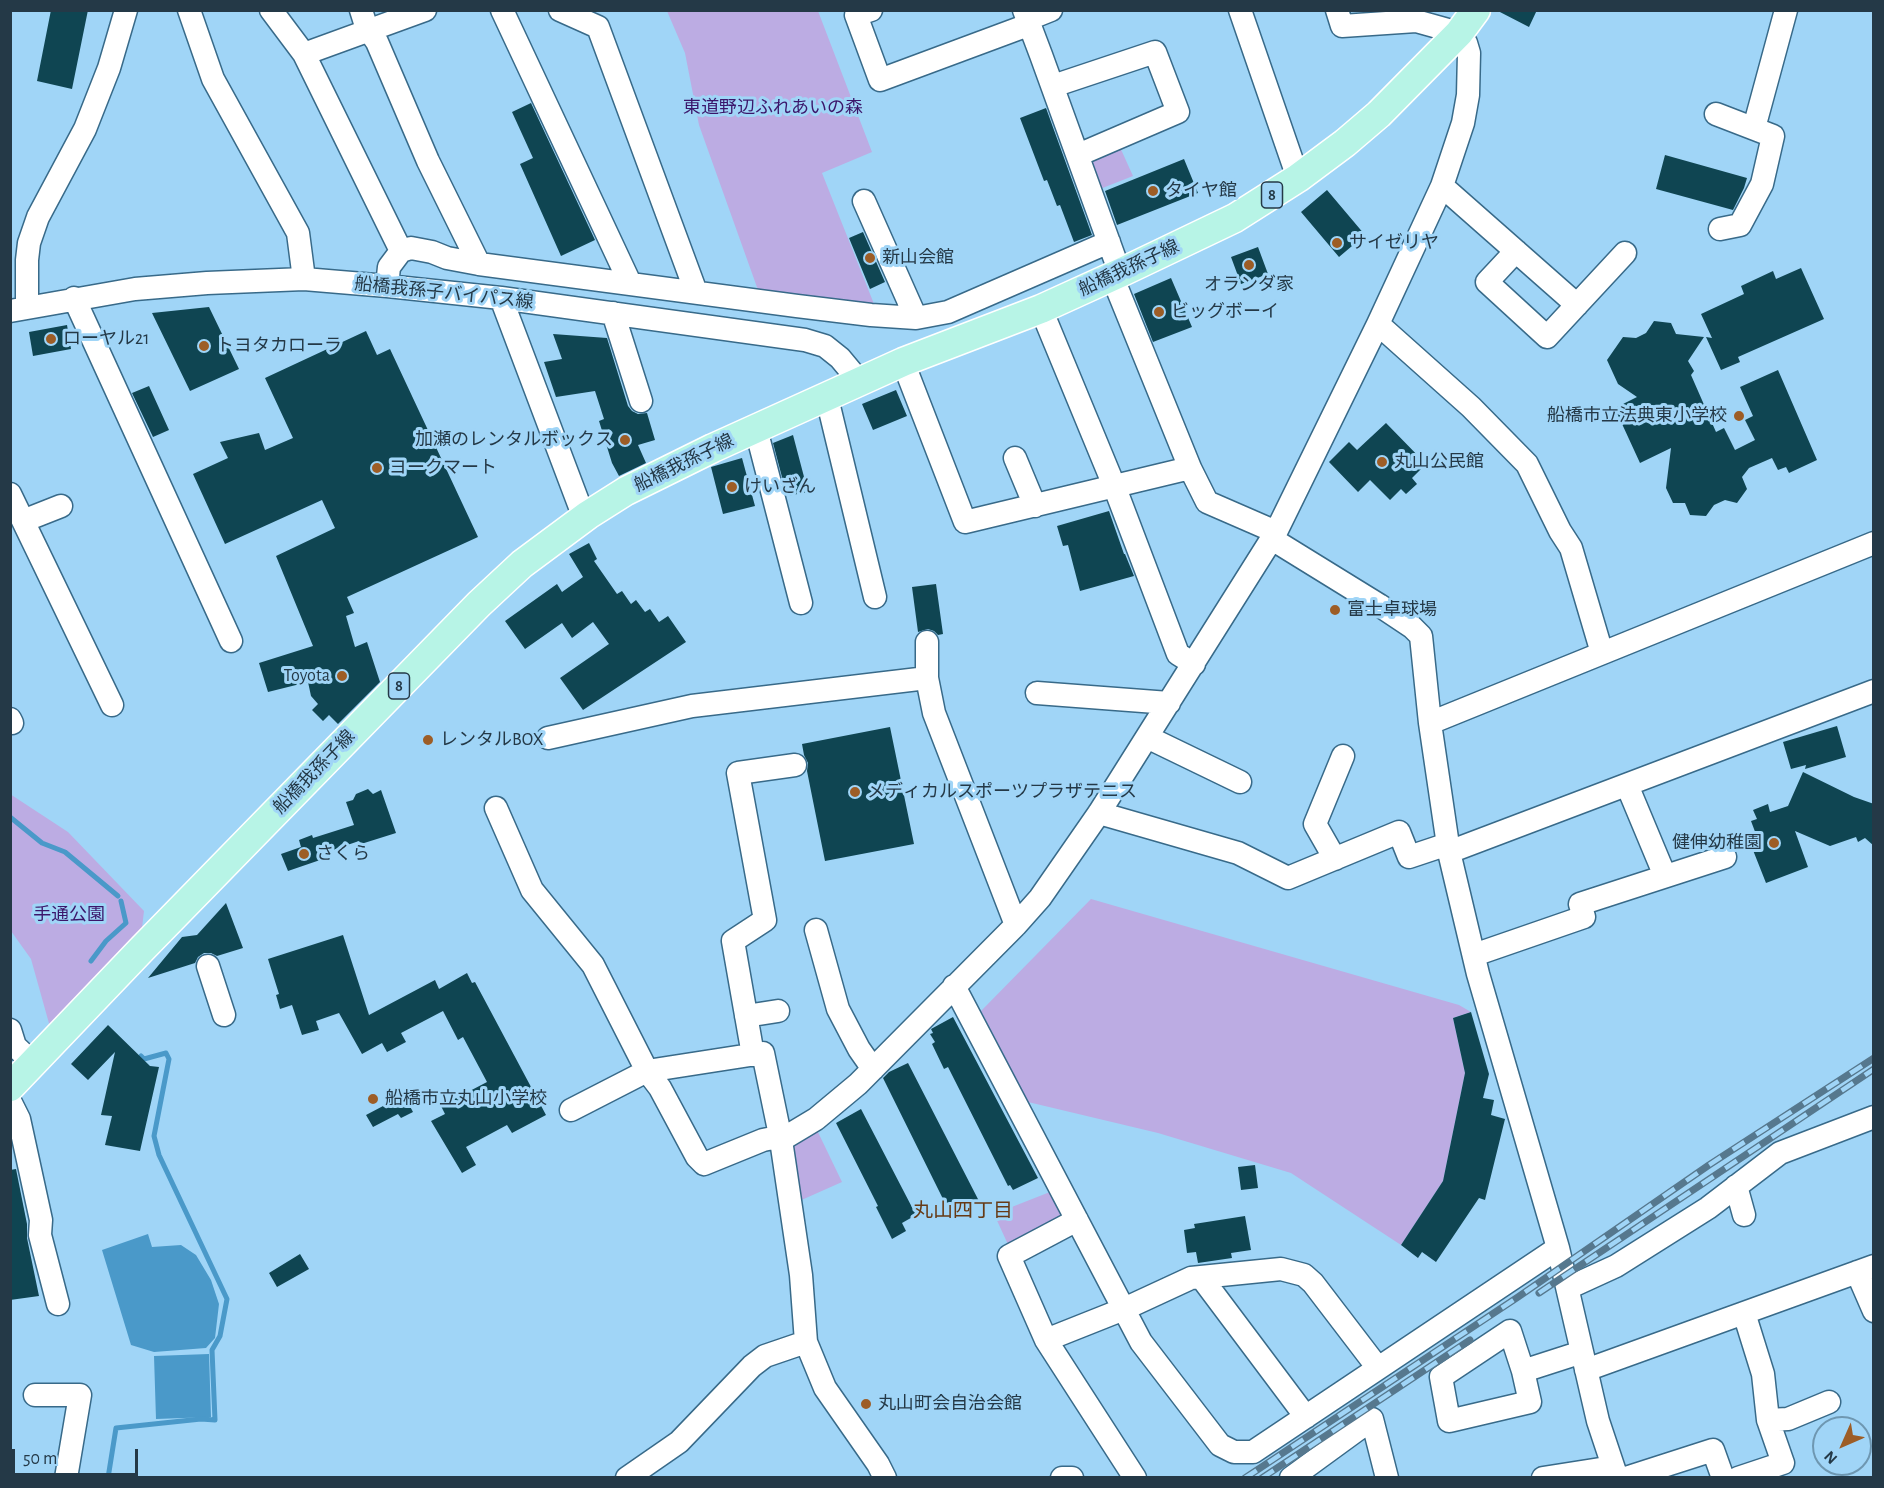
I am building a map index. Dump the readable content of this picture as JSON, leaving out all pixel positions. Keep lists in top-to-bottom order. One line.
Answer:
{"streets":{"main road":["8","船橋我孫子線"],"street":["船橋我孫子バイパス線"]},"crossings":[["船橋我孫子線","船橋我孫子バイパス線"]],"districts":["丸山四丁目"],"parks":["東道野辺ふれあいの森","手通公園"],"places":["タイヤ館","サイゼリヤ","新山会館","オランダ家","ビッグボーイ","ローヤル21","トヨタカローラ","船橋市立法典東小学校","加瀬のレンタルボックス","丸山公民館","ヨークマート","けいざん","富士卓球場","Toyota","レンタルBOX","メディカルスポーツプラザテニス","健伸幼稚園","さくら","船橋市立丸山小学校","丸山町会自治会館"],"scale_bar":"50 m","north":"bottom left"}
